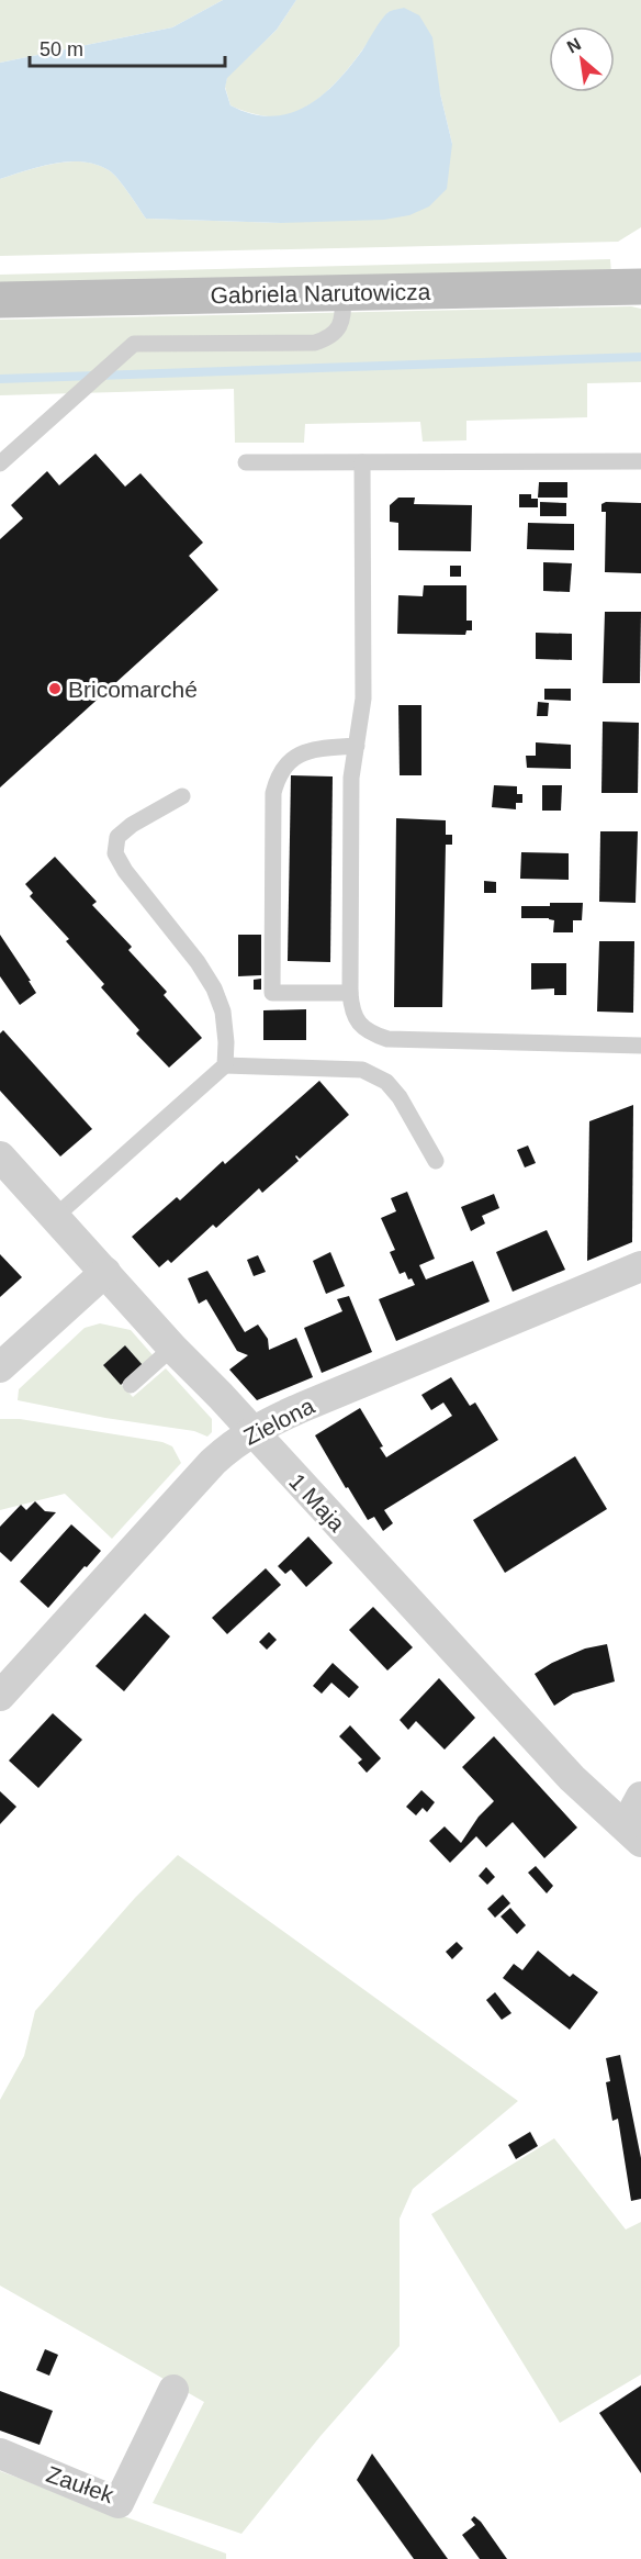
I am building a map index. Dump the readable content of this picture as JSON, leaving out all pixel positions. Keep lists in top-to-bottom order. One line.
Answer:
{"streets":{"main road":["Gabriela Narutowicza"],"street":["Zielona","1 Maja","Zaułek"]},"crossings":[["Zielona","1 Maja"]],"places":["Bricomarché"],"scale_bar":"50 m","north":"top left"}
